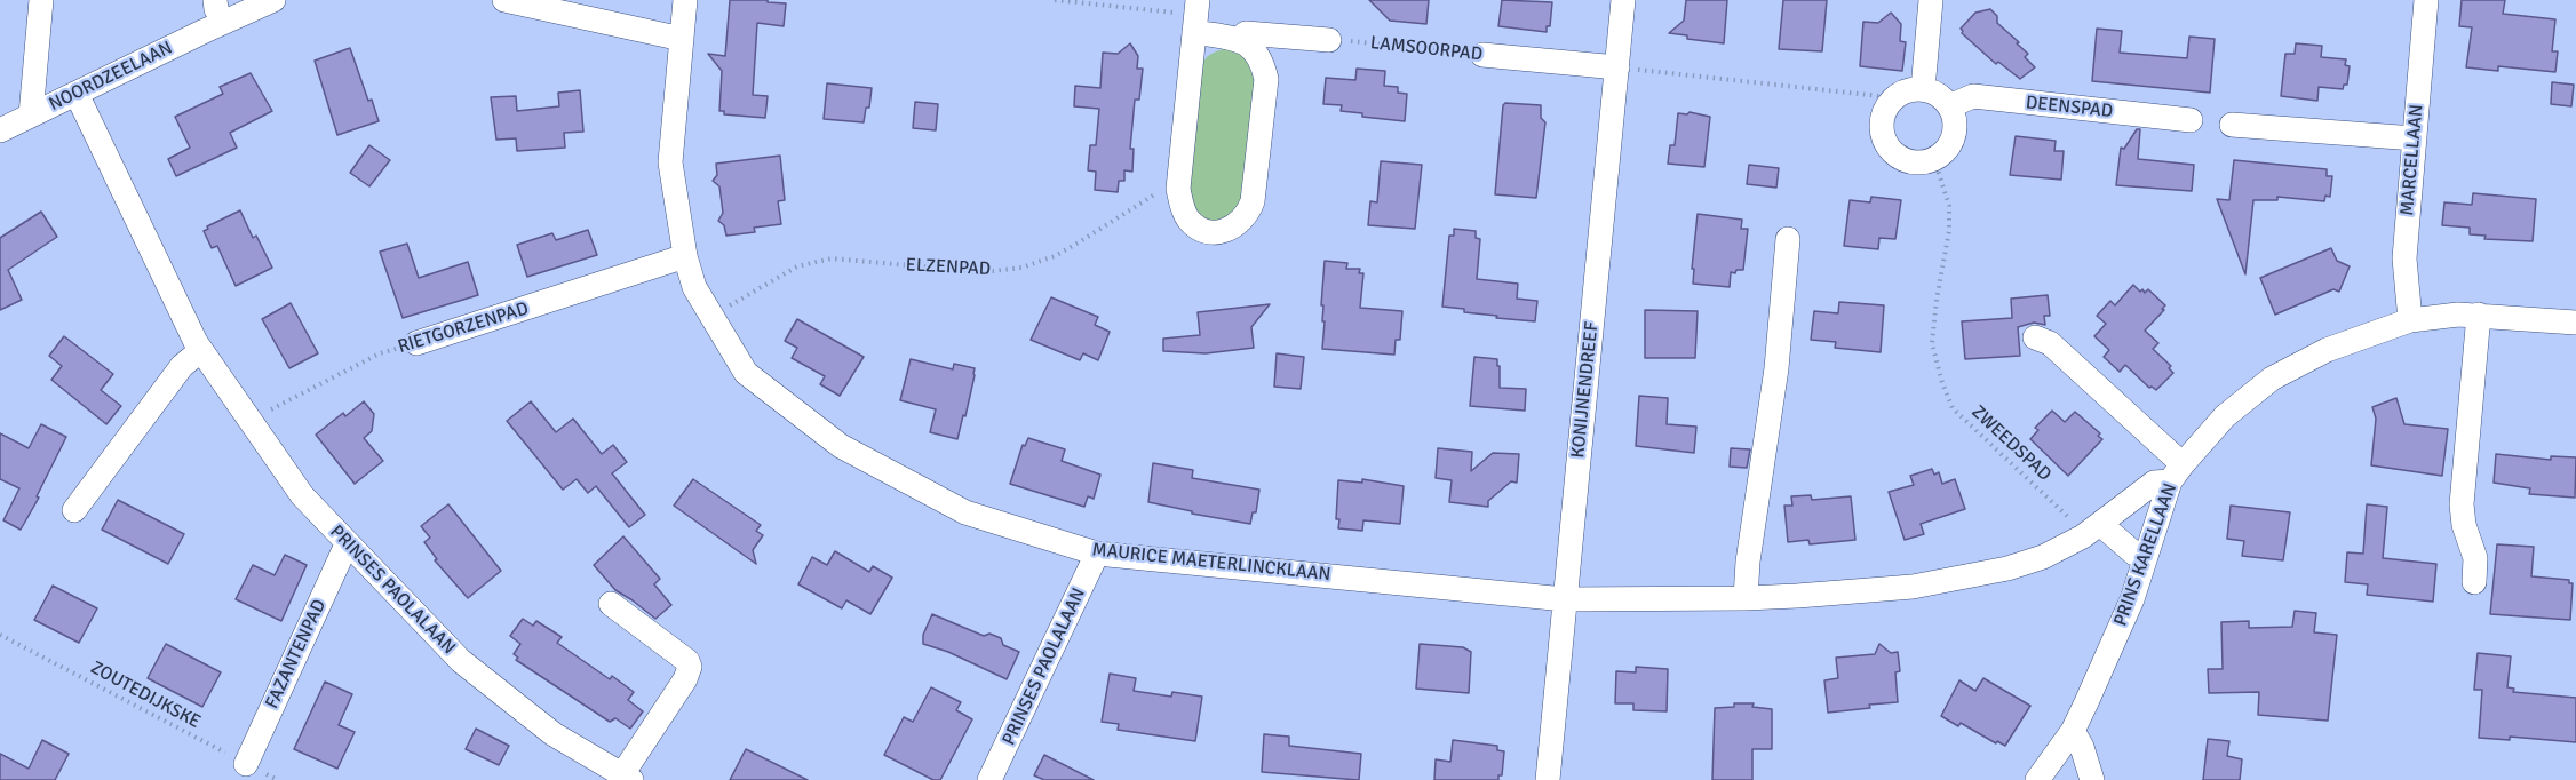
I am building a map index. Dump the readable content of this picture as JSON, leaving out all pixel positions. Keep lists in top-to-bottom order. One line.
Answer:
{"streets":{"street":["LAMSOORPAD","NOORDZEELAAN","DEENSPAD","MARCELLAAN","RIETGORZENPAD","KONIJNENDREEF","PRINS KARELLAAN","MAURICE MAETERLINCKLAAN","PRINSES PAOLALAAN","FAZANTENPAD"],"path":["ELZENPAD","ZWEEDSPAD","ZOUTEDIJKSKE"]},"crossings":[["LAMSOORPAD","KONIJNENDREEF"],["NOORDZEELAAN","PRINSES PAOLALAAN"],["DEENSPAD","ZWEEDSPAD"],["MARCELLAAN","PRINS KARELLAAN"],["ELZENPAD","MAURICE MAETERLINCKLAAN"],["RIETGORZENPAD","MAURICE MAETERLINCKLAAN"],["RIETGORZENPAD","PRINSES PAOLALAAN"],["KONIJNENDREEF","MAURICE MAETERLINCKLAAN"],["ZWEEDSPAD","MAURICE MAETERLINCKLAAN"],["PRINS KARELLAAN","MAURICE MAETERLINCKLAAN"],["MAURICE MAETERLINCKLAAN","PRINSES PAOLALAAN"],["PRINSES PAOLALAAN","FAZANTENPAD"],["FAZANTENPAD","ZOUTEDIJKSKE"]]}
